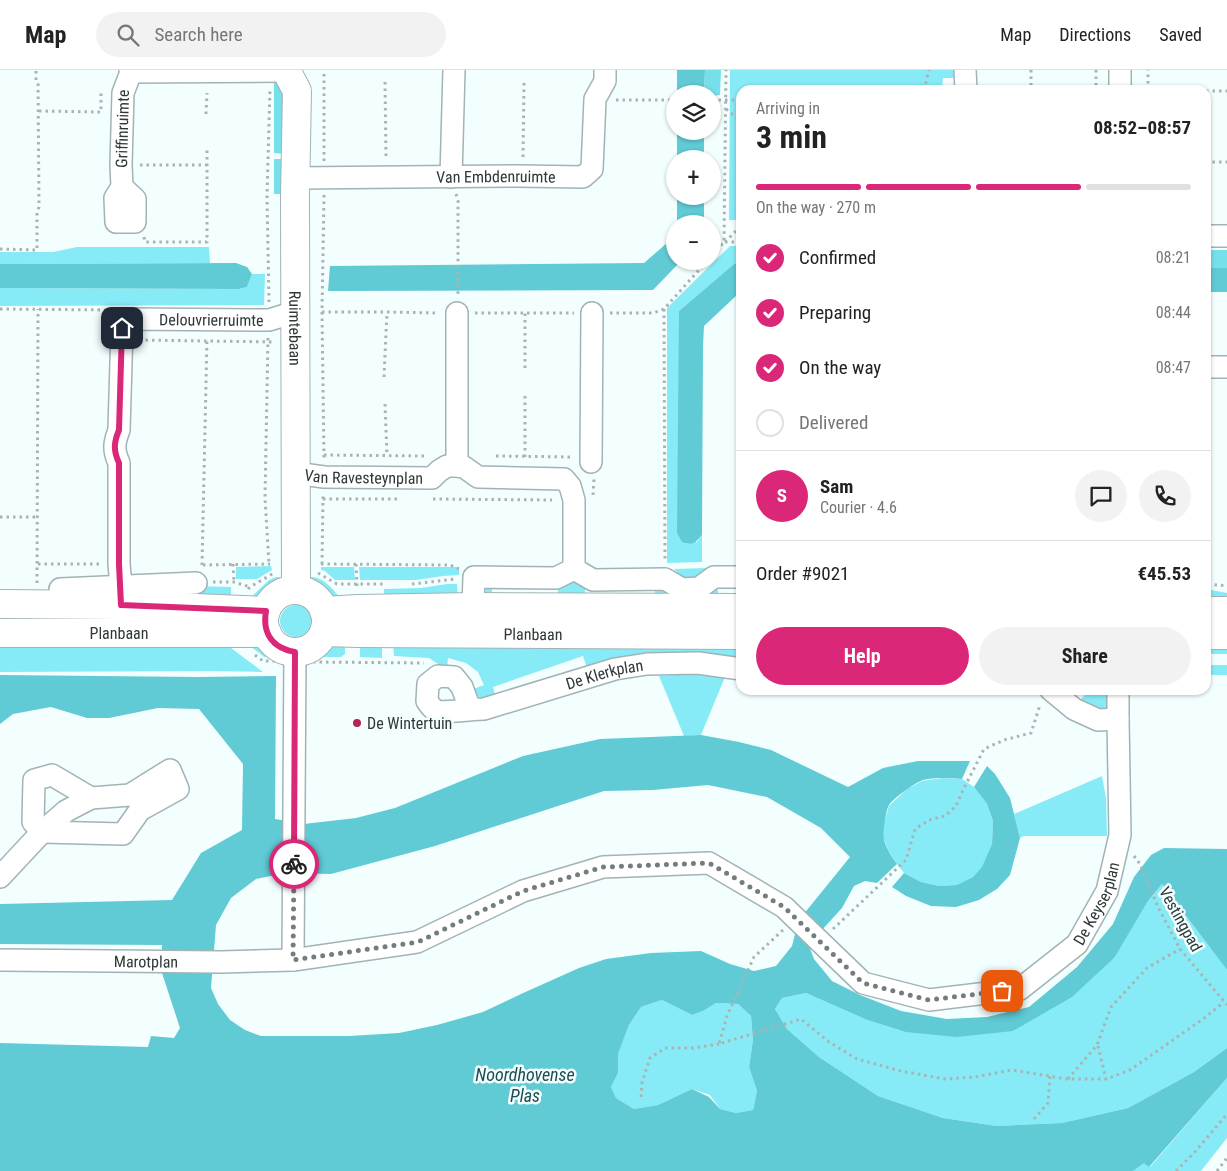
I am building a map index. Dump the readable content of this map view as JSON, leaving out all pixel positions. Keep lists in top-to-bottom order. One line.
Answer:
{"streets":{"street":["Griffinruimte","Van Embdenruimte","Delouvrierruimte","Ruimtebaan","Van Ravesteynplan","Planbaan","De Klerkplan","De Keyserplan","Marotplan"],"path":["Vestingpad"]},"crossings":[["Griffinruimte","Ruimtebaan"],["Van Embdenruimte","Ruimtebaan"],["Delouvrierruimte","Ruimtebaan"],["Ruimtebaan","Van Ravesteynplan"],["Ruimtebaan","Planbaan"],["De Keyserplan","Marotplan"]],"water":["Noordhovense Plas"],"places":["De Wintertuin"],"page":{"header":"Map","search":"Search here","nav":["Map","Directions","Saved"],"map_buttons":["+","−"],"heading":["3 min","Arriving in","08:52–08:57"],"panel":["Sam","Courier · 4.6","Order #9021","€45.53"],"bar":"On the way · 270 m","list":[["Confirmed","08:21"],["Preparing","08:44"],["On the way","08:47"],"Delivered"],"round":"S","buttons":["Help","Share"]}}
